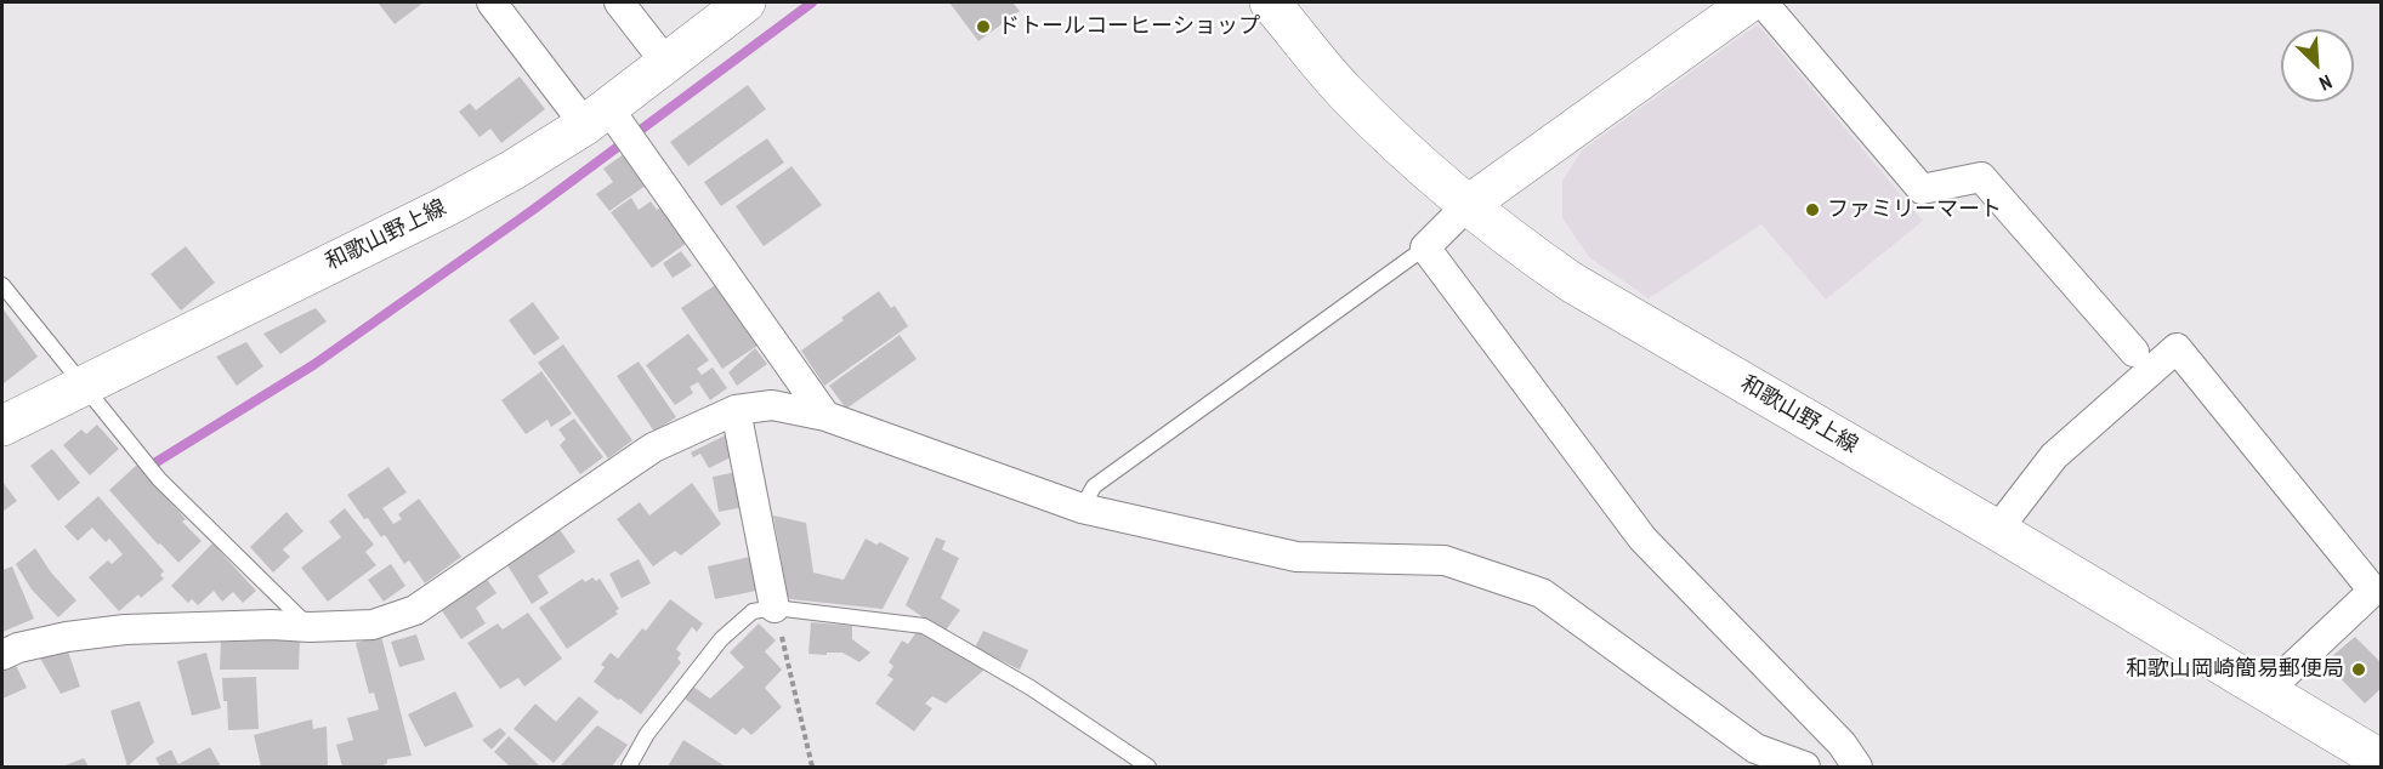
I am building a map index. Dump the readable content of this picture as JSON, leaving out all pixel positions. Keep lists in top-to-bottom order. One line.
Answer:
{"streets":{"main road":["和歌山野上線"]},"places":["ドトールコーヒーショップ","ファミリーマート","和歌山岡崎簡易郵便局"],"north":"bottom right"}
